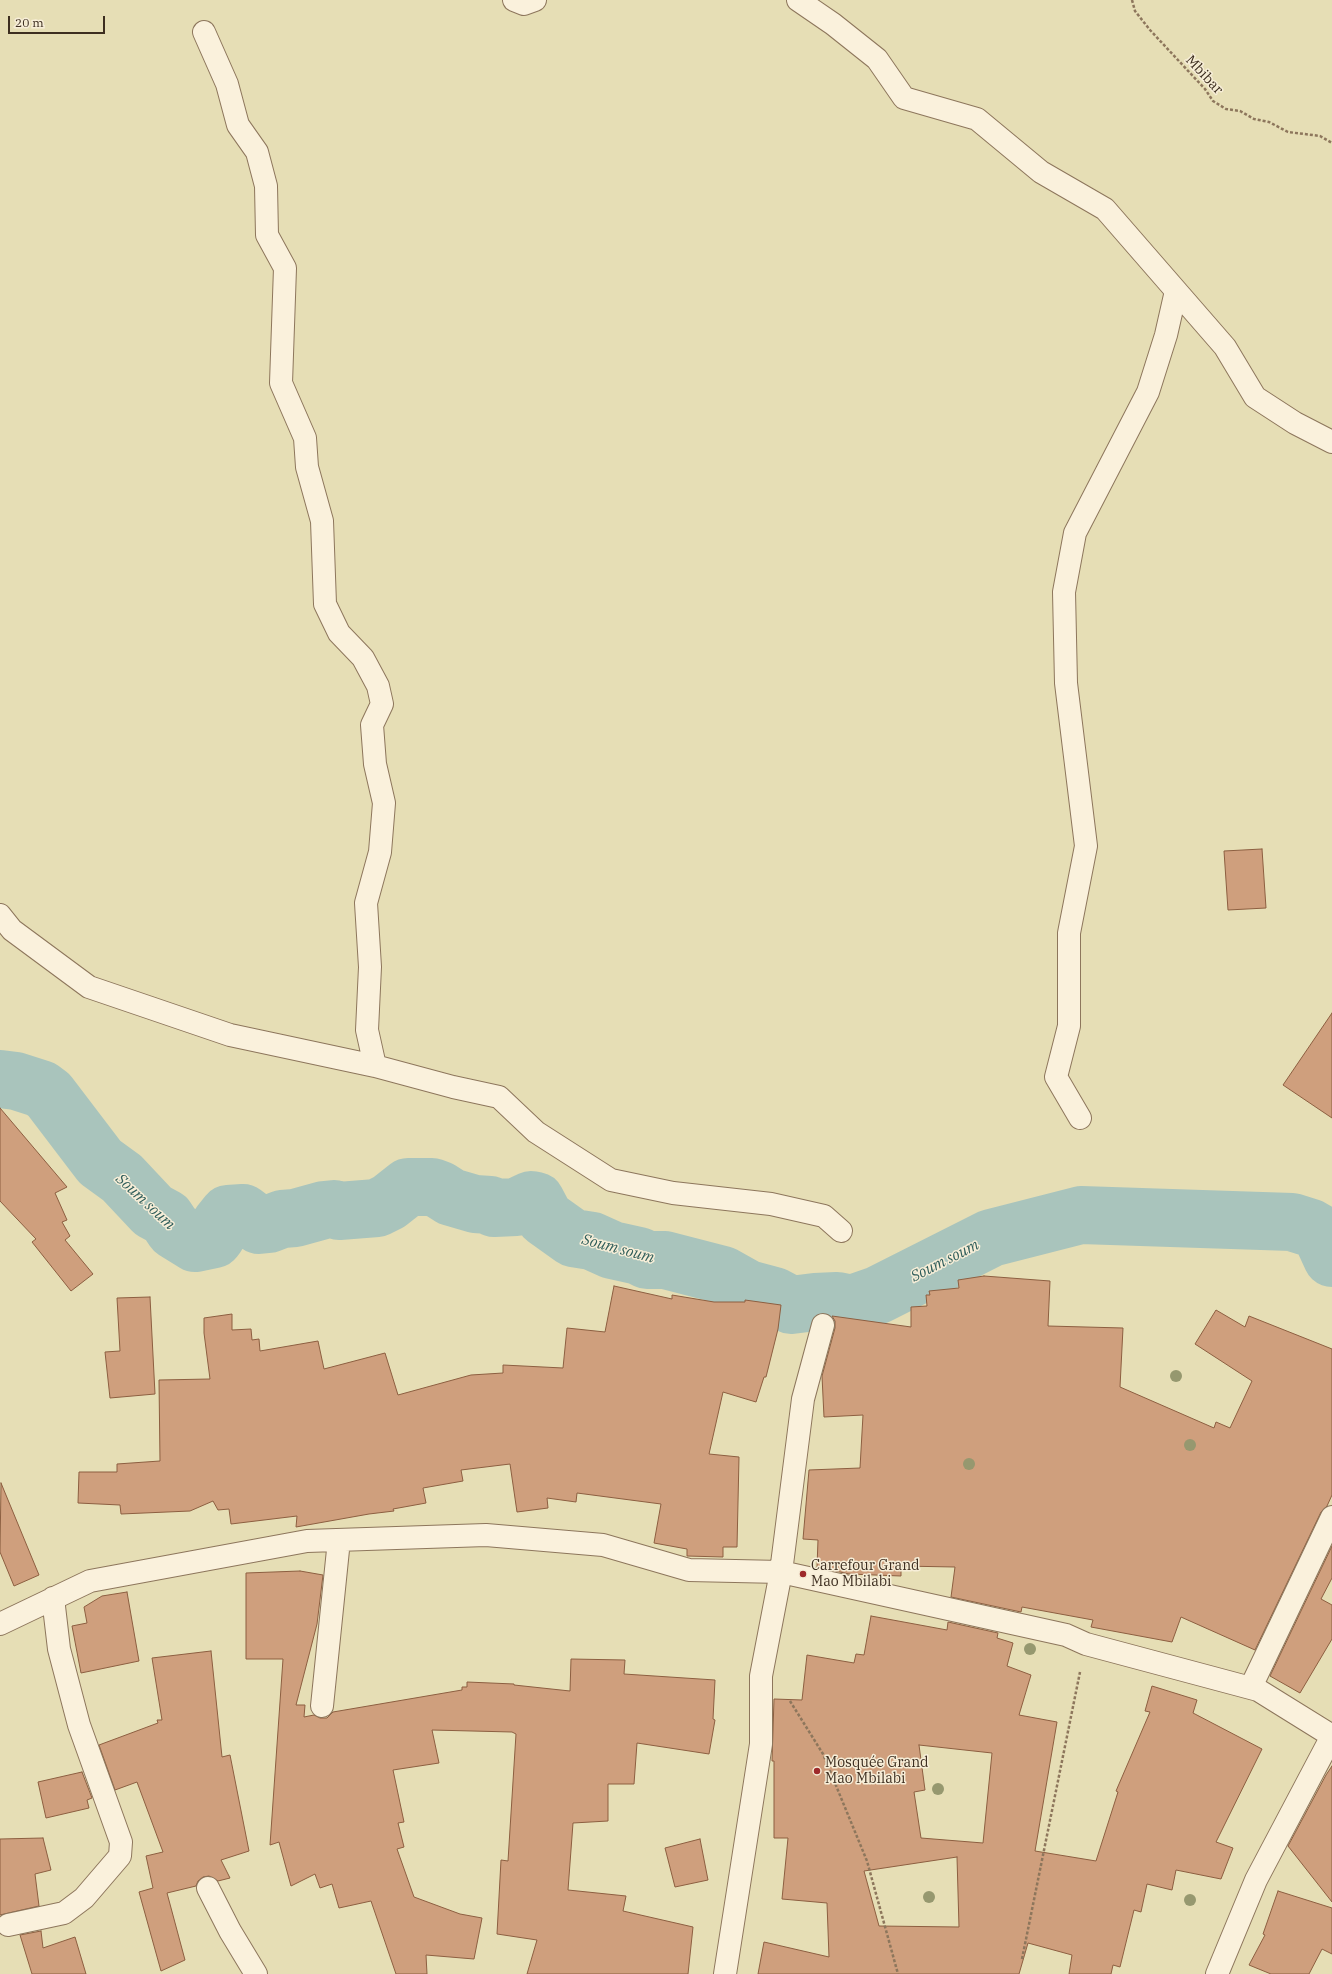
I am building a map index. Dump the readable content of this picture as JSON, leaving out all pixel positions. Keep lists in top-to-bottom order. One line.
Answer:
{"streets":{"path":["Mbibar"]},"water":["Soum soum"],"places":["Carrefour Grand Mao Mbilabi","Mosquée Grand Mao Mbilabi"],"scale_bar":"20 m"}
